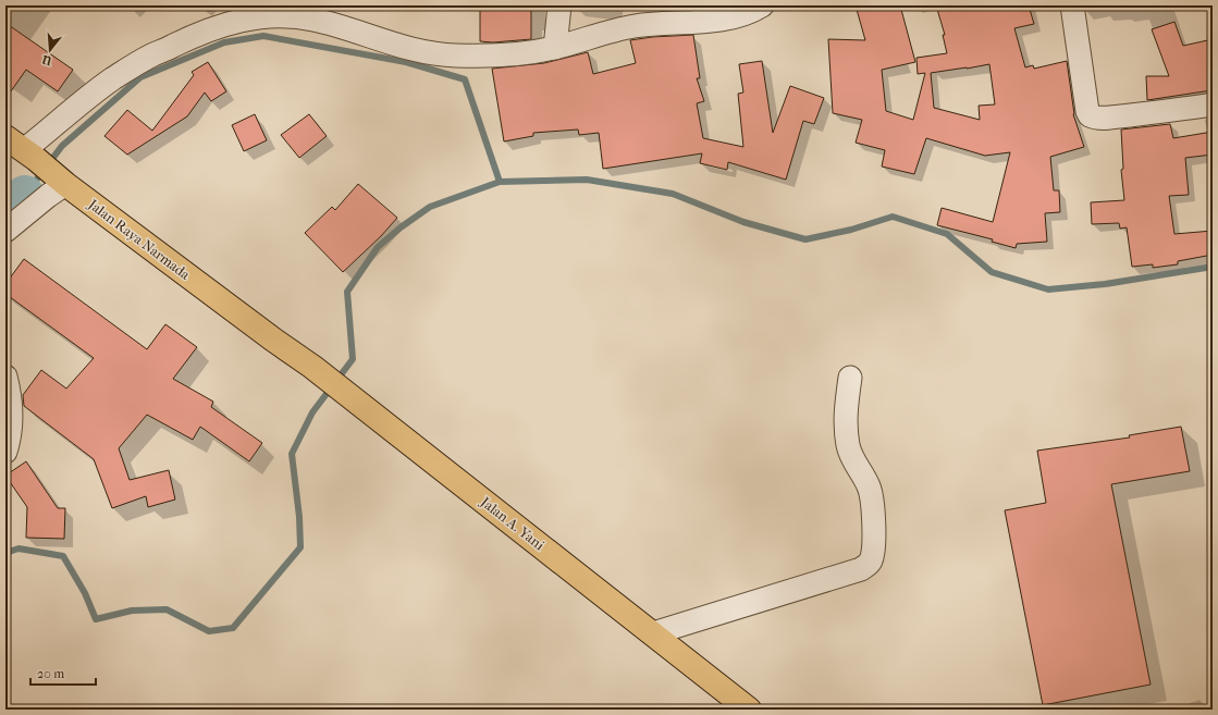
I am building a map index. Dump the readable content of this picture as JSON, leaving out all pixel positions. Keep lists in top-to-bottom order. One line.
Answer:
{"streets":{"highway":["Jalan Raya Narmada","Jalan A. Yani"]},"crossings":[["Jalan Raya Narmada","Jalan A. Yani"]],"scale_bar":"20 m","north":"bottom"}
